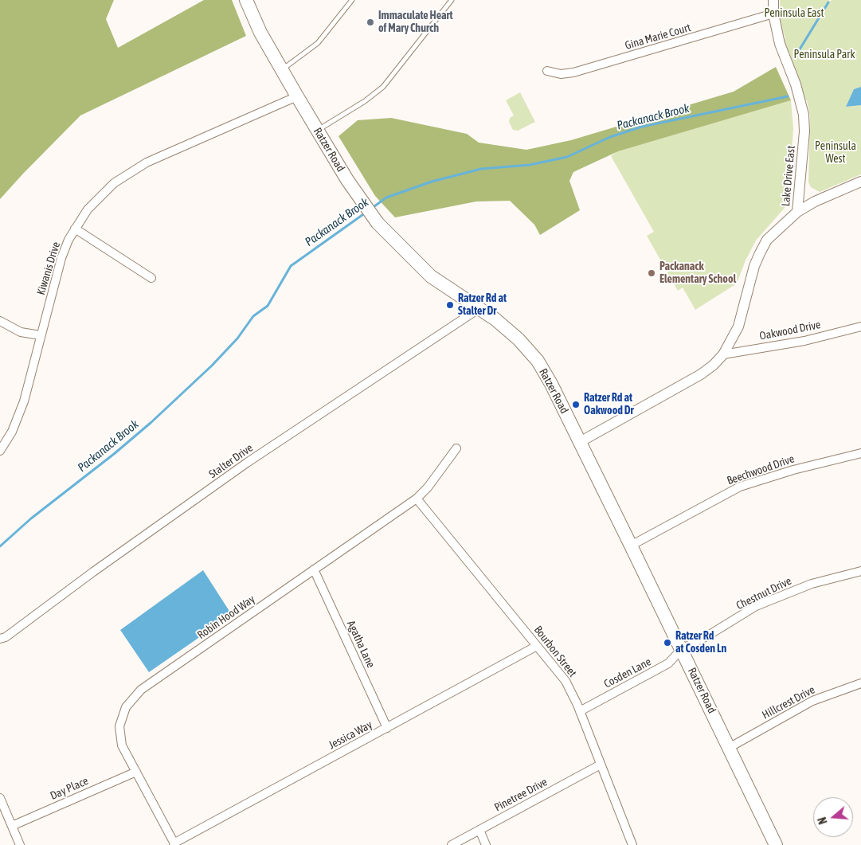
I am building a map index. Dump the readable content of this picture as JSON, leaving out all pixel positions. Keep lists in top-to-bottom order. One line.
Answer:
{"streets":{"main road":["Ratzer Road"],"street":["Gina Marie Court","Lake Drive East","Kiwanis Drive","Oakwood Drive","Stalter Drive","Beechwood Drive","Chestnut Drive","Robin Hood Way","Agatha Lane","Bourbon Street","Cosden Lane","Hillcrest Drive","Jessica Way","Day Place","Pinetree Drive"]},"crossings":[["Gina Marie Court","Lake Drive East"],["Ratzer Road","Lake Drive East"],["Ratzer Road","Kiwanis Drive"],["Ratzer Road","Stalter Drive"],["Ratzer Road","Beechwood Drive"],["Ratzer Road","Chestnut Drive"],["Ratzer Road","Cosden Lane"],["Ratzer Road","Hillcrest Drive"],["Lake Drive East","Oakwood Drive"],["Chestnut Drive","Cosden Lane"],["Robin Hood Way","Agatha Lane"],["Robin Hood Way","Bourbon Street"],["Robin Hood Way","Jessica Way"],["Robin Hood Way","Day Place"],["Agatha Lane","Jessica Way"],["Bourbon Street","Cosden Lane"],["Bourbon Street","Jessica Way"],["Bourbon Street","Pinetree Drive"]],"water":["Packanack Brook"],"parks":["Peninsula East","Peninsula Park","Peninsula West"],"places":["Immaculate Heart of Mary Church","Packanack Elementary School","Ratzer Rd at Stalter Dr","Ratzer Rd at Oakwood Dr","Ratzer Rd at Cosden Ln"],"north":"left"}
